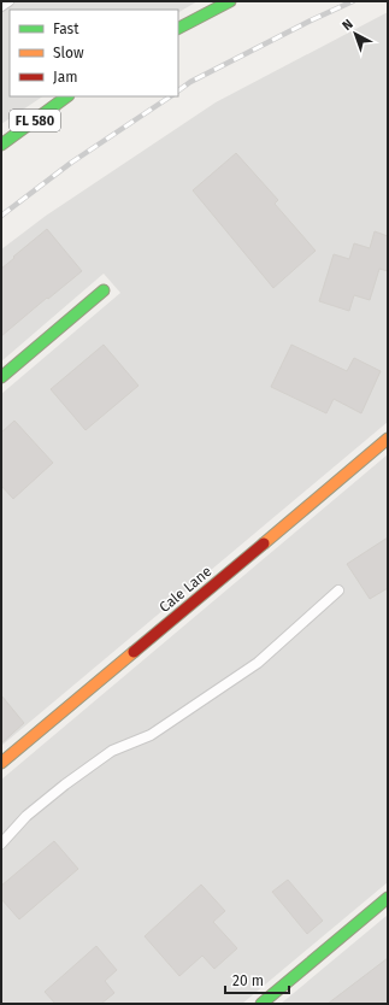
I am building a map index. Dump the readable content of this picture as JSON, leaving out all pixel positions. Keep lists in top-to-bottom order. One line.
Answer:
{"streets":{"street":["FL 580","Cale Lane"]},"legend":["Fast","Slow","Jam"],"scale_bar":"20 m","north":"top left"}
